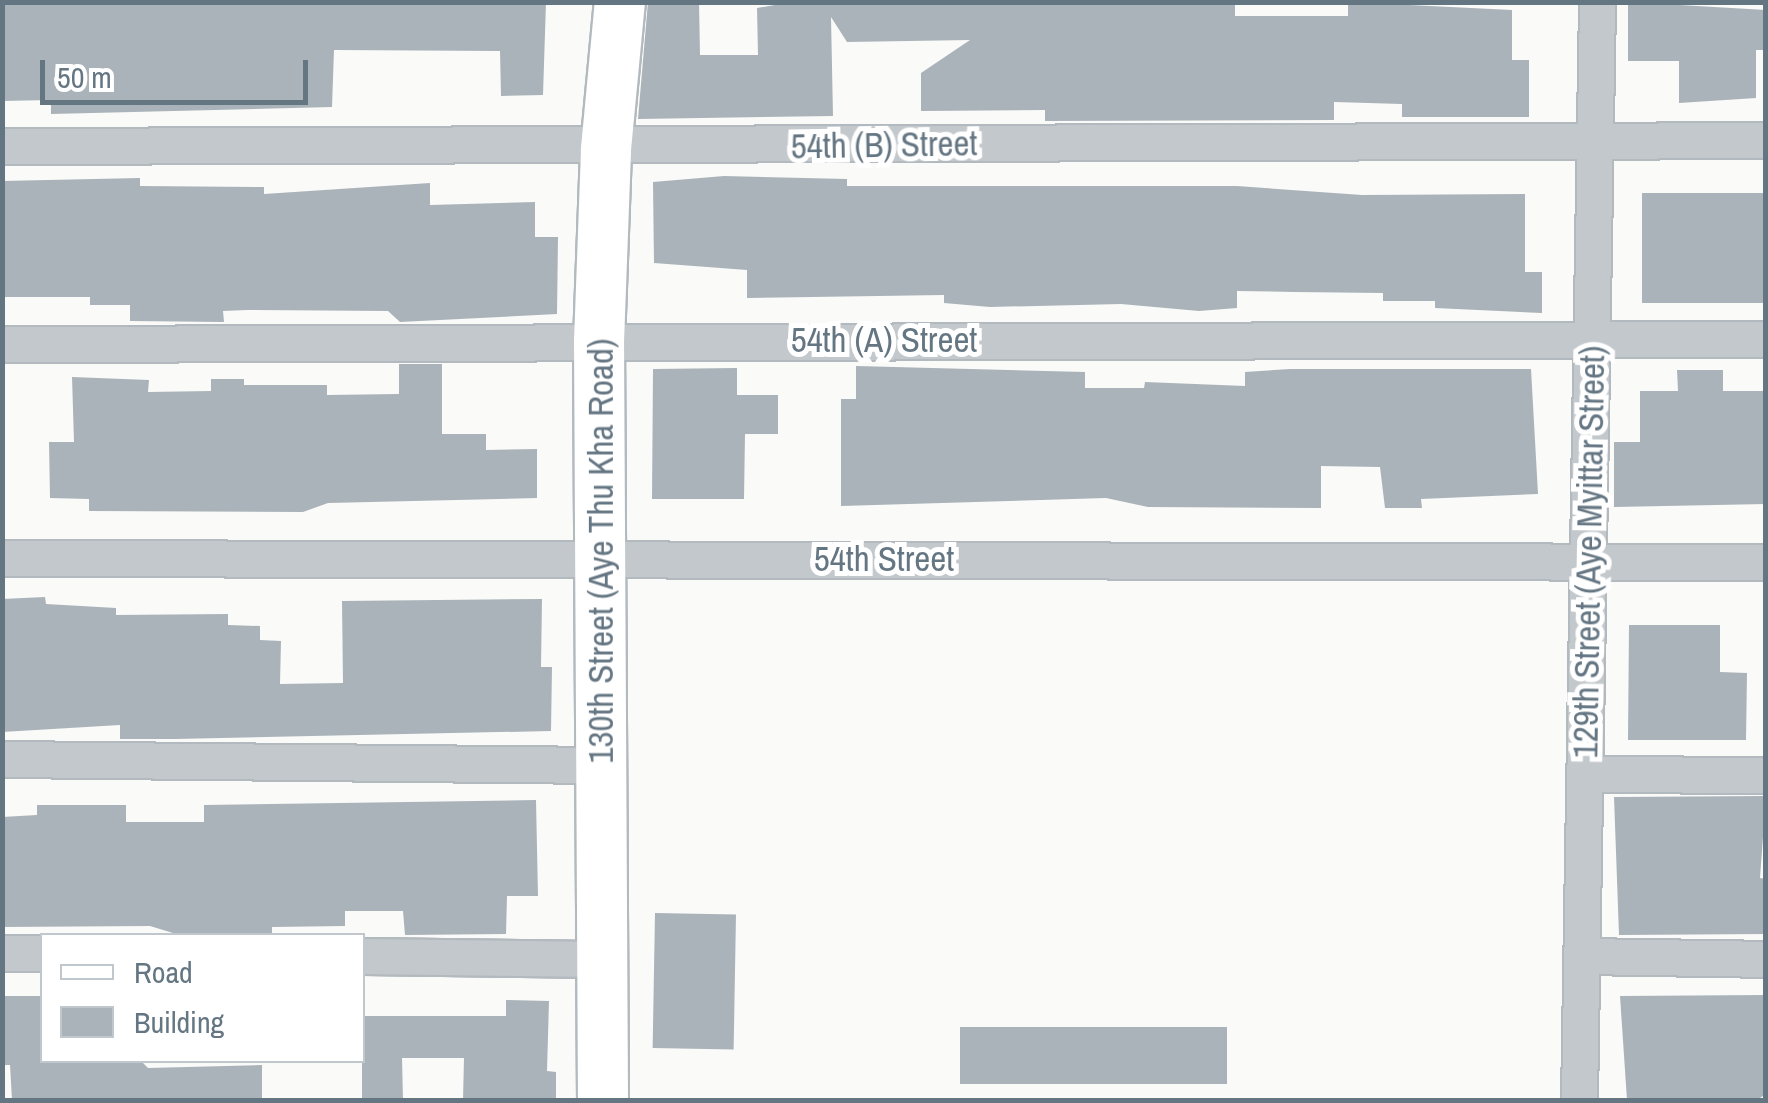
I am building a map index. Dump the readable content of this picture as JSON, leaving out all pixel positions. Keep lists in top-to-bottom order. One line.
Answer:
{"streets":{"street":["54th (B) Street","54th (A) Street","130th Street (Aye Thu Kha Road)","129th Street (Aye Myittar Street)","54th Street"]},"crossings":[["54th (B) Street","130th Street (Aye Thu Kha Road)"],["54th (B) Street","129th Street (Aye Myittar Street)"],["54th (A) Street","130th Street (Aye Thu Kha Road)"],["54th (A) Street","129th Street (Aye Myittar Street)"],["130th Street (Aye Thu Kha Road)","54th Street"],["129th Street (Aye Myittar Street)","54th Street"]],"legend":["Road","Building"],"scale_bar":"50 m"}
